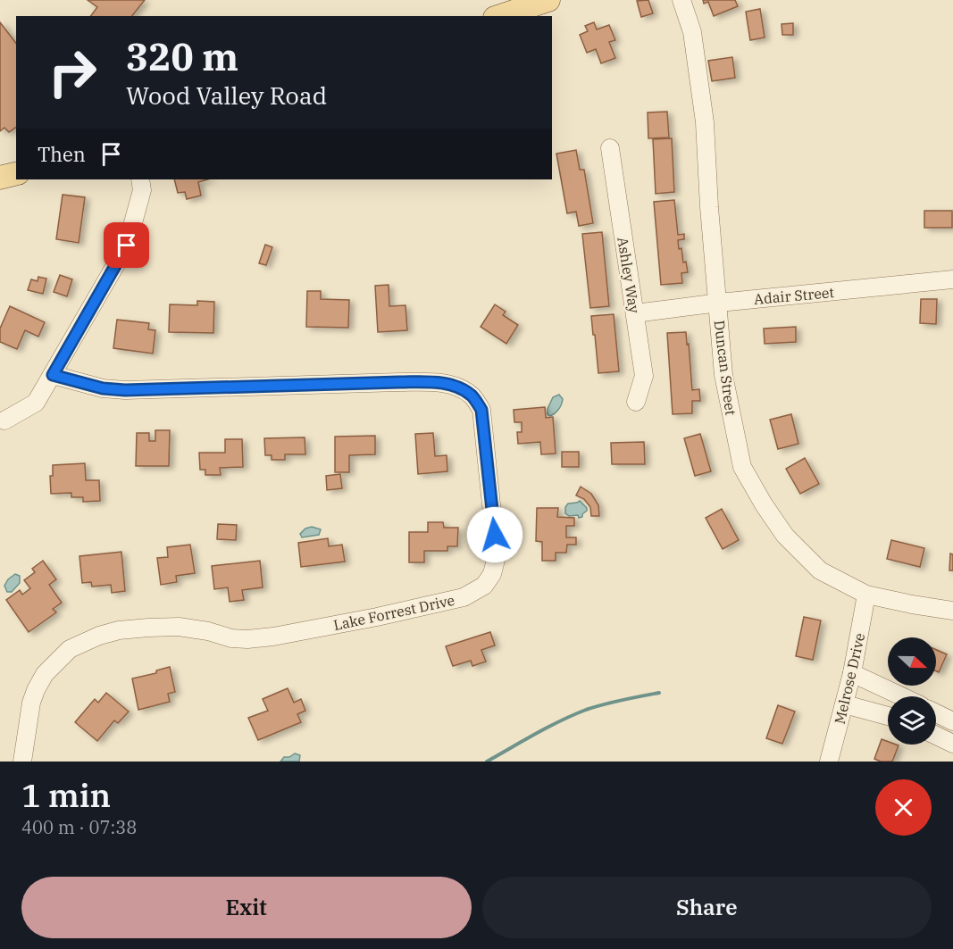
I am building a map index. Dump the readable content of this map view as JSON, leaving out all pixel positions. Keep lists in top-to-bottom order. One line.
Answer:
{"streets":{"street":["Ashley Way","Adair Street","Duncan Street","Lake Forrest Drive","Melrose Drive"]},"crossings":[["Ashley Way","Adair Street"],["Adair Street","Duncan Street"],["Duncan Street","Melrose Drive"]],"north":"right","page":{"turn":["320 m","Wood Valley Road"],"then":"Then","heading":["1 min","400 m · 07:38"],"buttons":["Exit","Share"]}}
